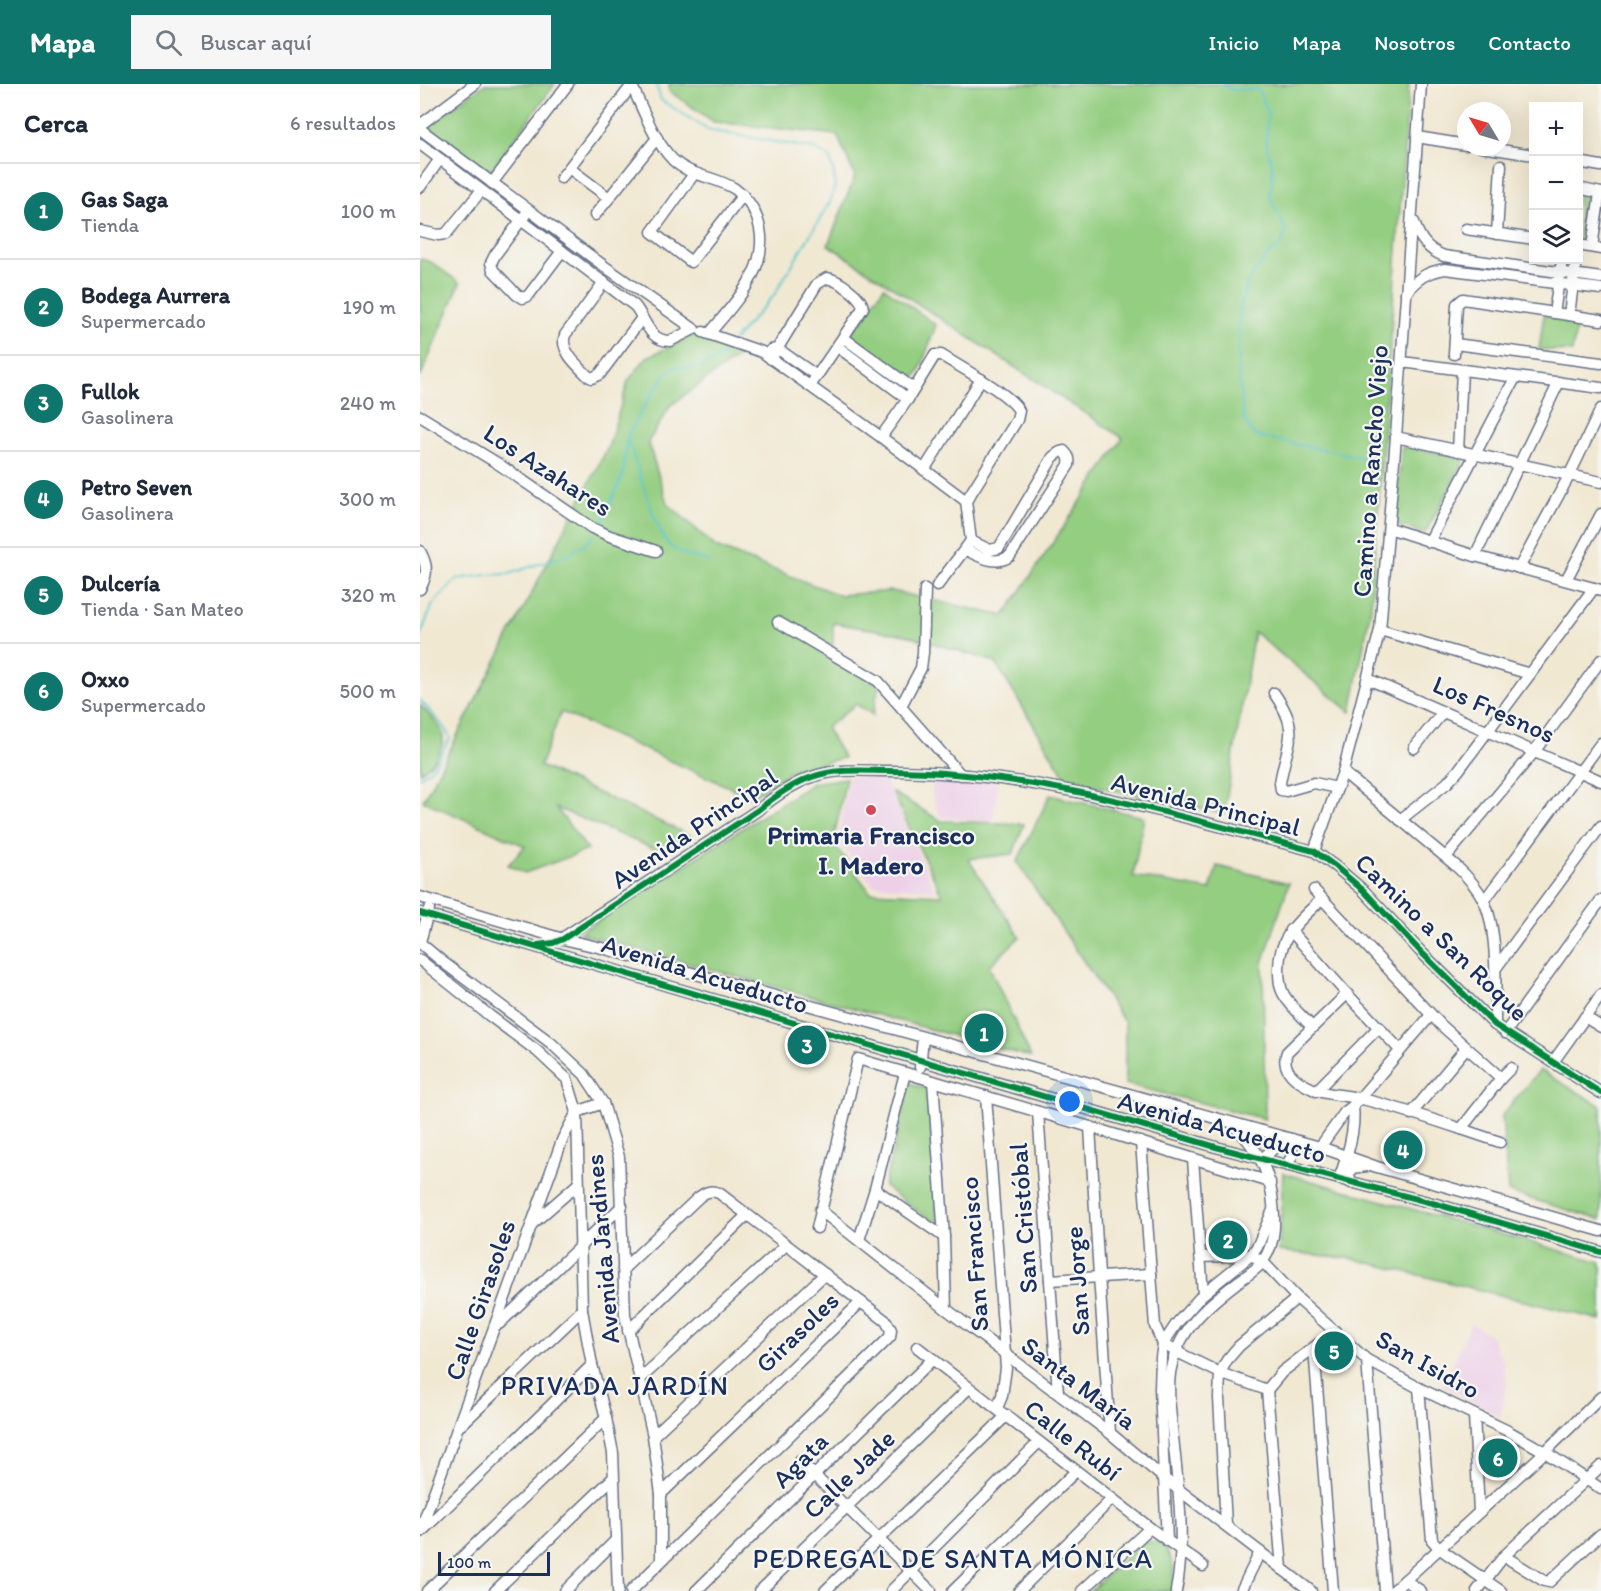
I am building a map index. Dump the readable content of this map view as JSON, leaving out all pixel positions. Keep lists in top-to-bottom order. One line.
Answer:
{"streets":{"street":["Los Azahares","Camino a Rancho Viejo","Los Fresnos","Avenida Principal","Camino a San Roque","Avenida Acueducto","San Cristóbal","Avenida Jardines","San Francisco","San Jorge","Calle Girasoles","Girasoles","San Isidro","Santa María","Calle Rubí","Agata","Calle Jade"]},"crossings":[["Camino a Rancho Viejo","Los Fresnos"],["Camino a Rancho Viejo","Avenida Principal"],["Camino a Rancho Viejo","Camino a San Roque"],["Avenida Principal","Camino a San Roque"],["Avenida Principal","Avenida Acueducto"],["San Cristóbal","Santa María"],["Avenida Jardines","Calle Girasoles"],["Avenida Jardines","Girasoles"],["San Francisco","Santa María"],["San Francisco","Calle Rubí"],["San Jorge","Santa María"],["Calle Rubí","Agata"],["Calle Rubí","Calle Jade"]],"districts":["PRIVADA JARDÍN","PEDREGAL DE SANTA MÓNICA"],"places":["Primaria Francisco I. Madero"],"scale_bar":"100 m","north":"top left","page":{"header":"Mapa","search":"Buscar aquí","nav":["Inicio","Mapa","Nosotros","Contacto"],"heading":["Cerca","6 resultados"],"map_buttons":["+","−"],"list":[{"mark":"1","name":"Gas Saga","note":"Tienda","value":"100 m"},{"mark":"2","name":"Bodega Aurrera","note":"Supermercado","value":"190 m"},{"mark":"3","name":"Fullok","note":"Gasolinera","value":"240 m"},{"mark":"4","name":"Petro Seven","note":"Gasolinera","value":"300 m"},{"mark":"5","name":"Dulcería","note":"Tienda · San Mateo","value":"320 m"},{"mark":"6","name":"Oxxo","note":"Supermercado","value":"500 m"}],"pins":["1","3","4","2","5","6"],"scale":"100 m"}}
